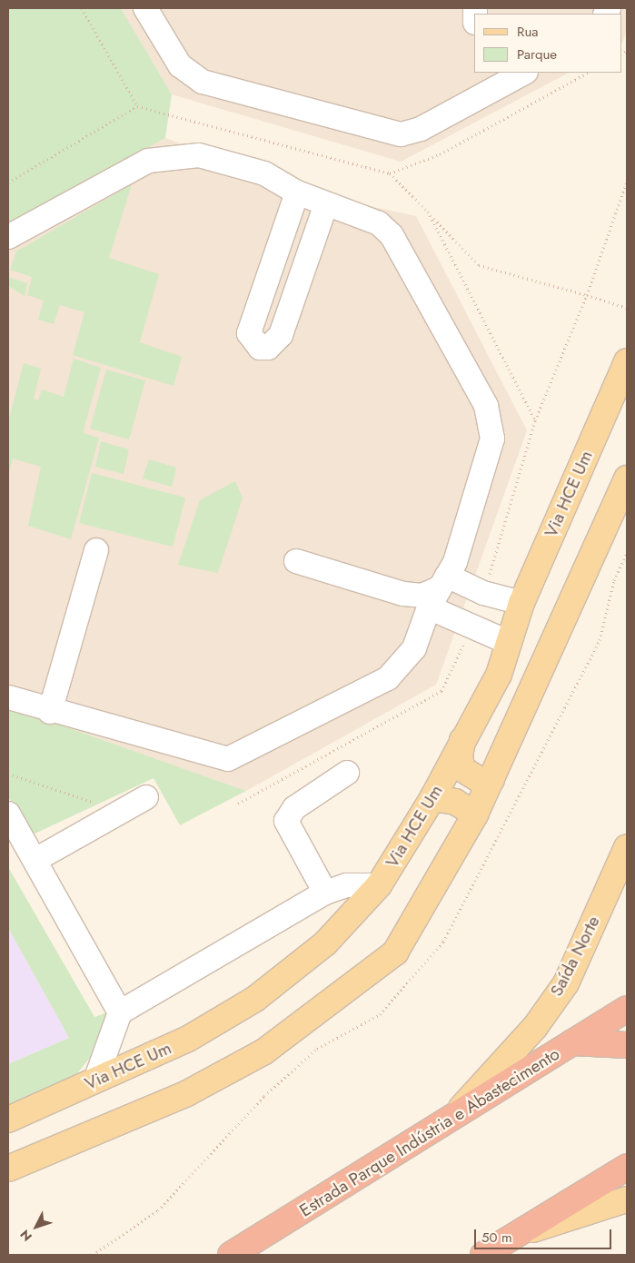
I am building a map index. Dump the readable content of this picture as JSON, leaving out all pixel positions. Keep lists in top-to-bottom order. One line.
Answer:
{"streets":{"highway":["Estrada Parque Indústria e Abastecimento"],"main road":["Via HCE Um","Saída Norte"]},"crossings":[["Saída Norte","Estrada Parque Indústria e Abastecimento"]],"legend":["Rua","Parque"],"scale_bar":"50 m","north":"bottom left"}
